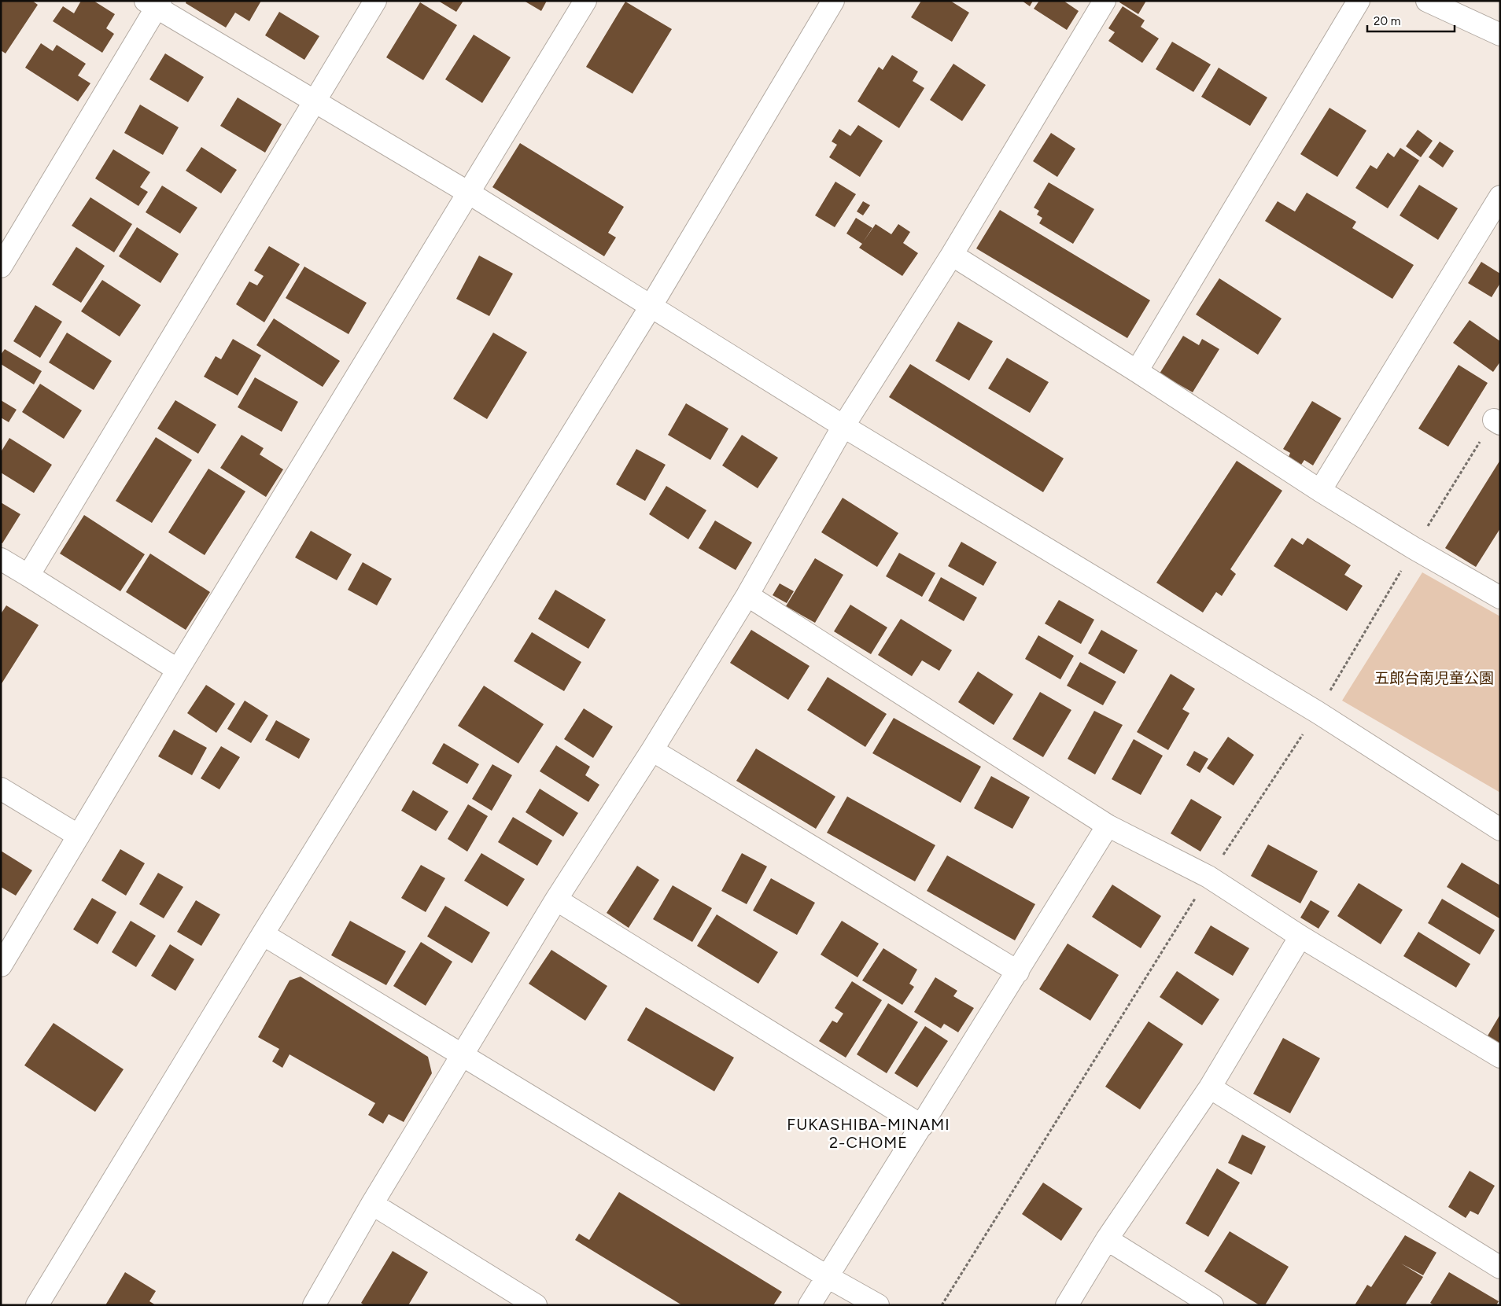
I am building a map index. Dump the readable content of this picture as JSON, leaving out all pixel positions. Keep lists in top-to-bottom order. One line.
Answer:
{"districts":["FUKASHIBA-MINAMI 2-CHOME"],"parks":["五郎台南児童公園"],"scale_bar":"20 m"}
